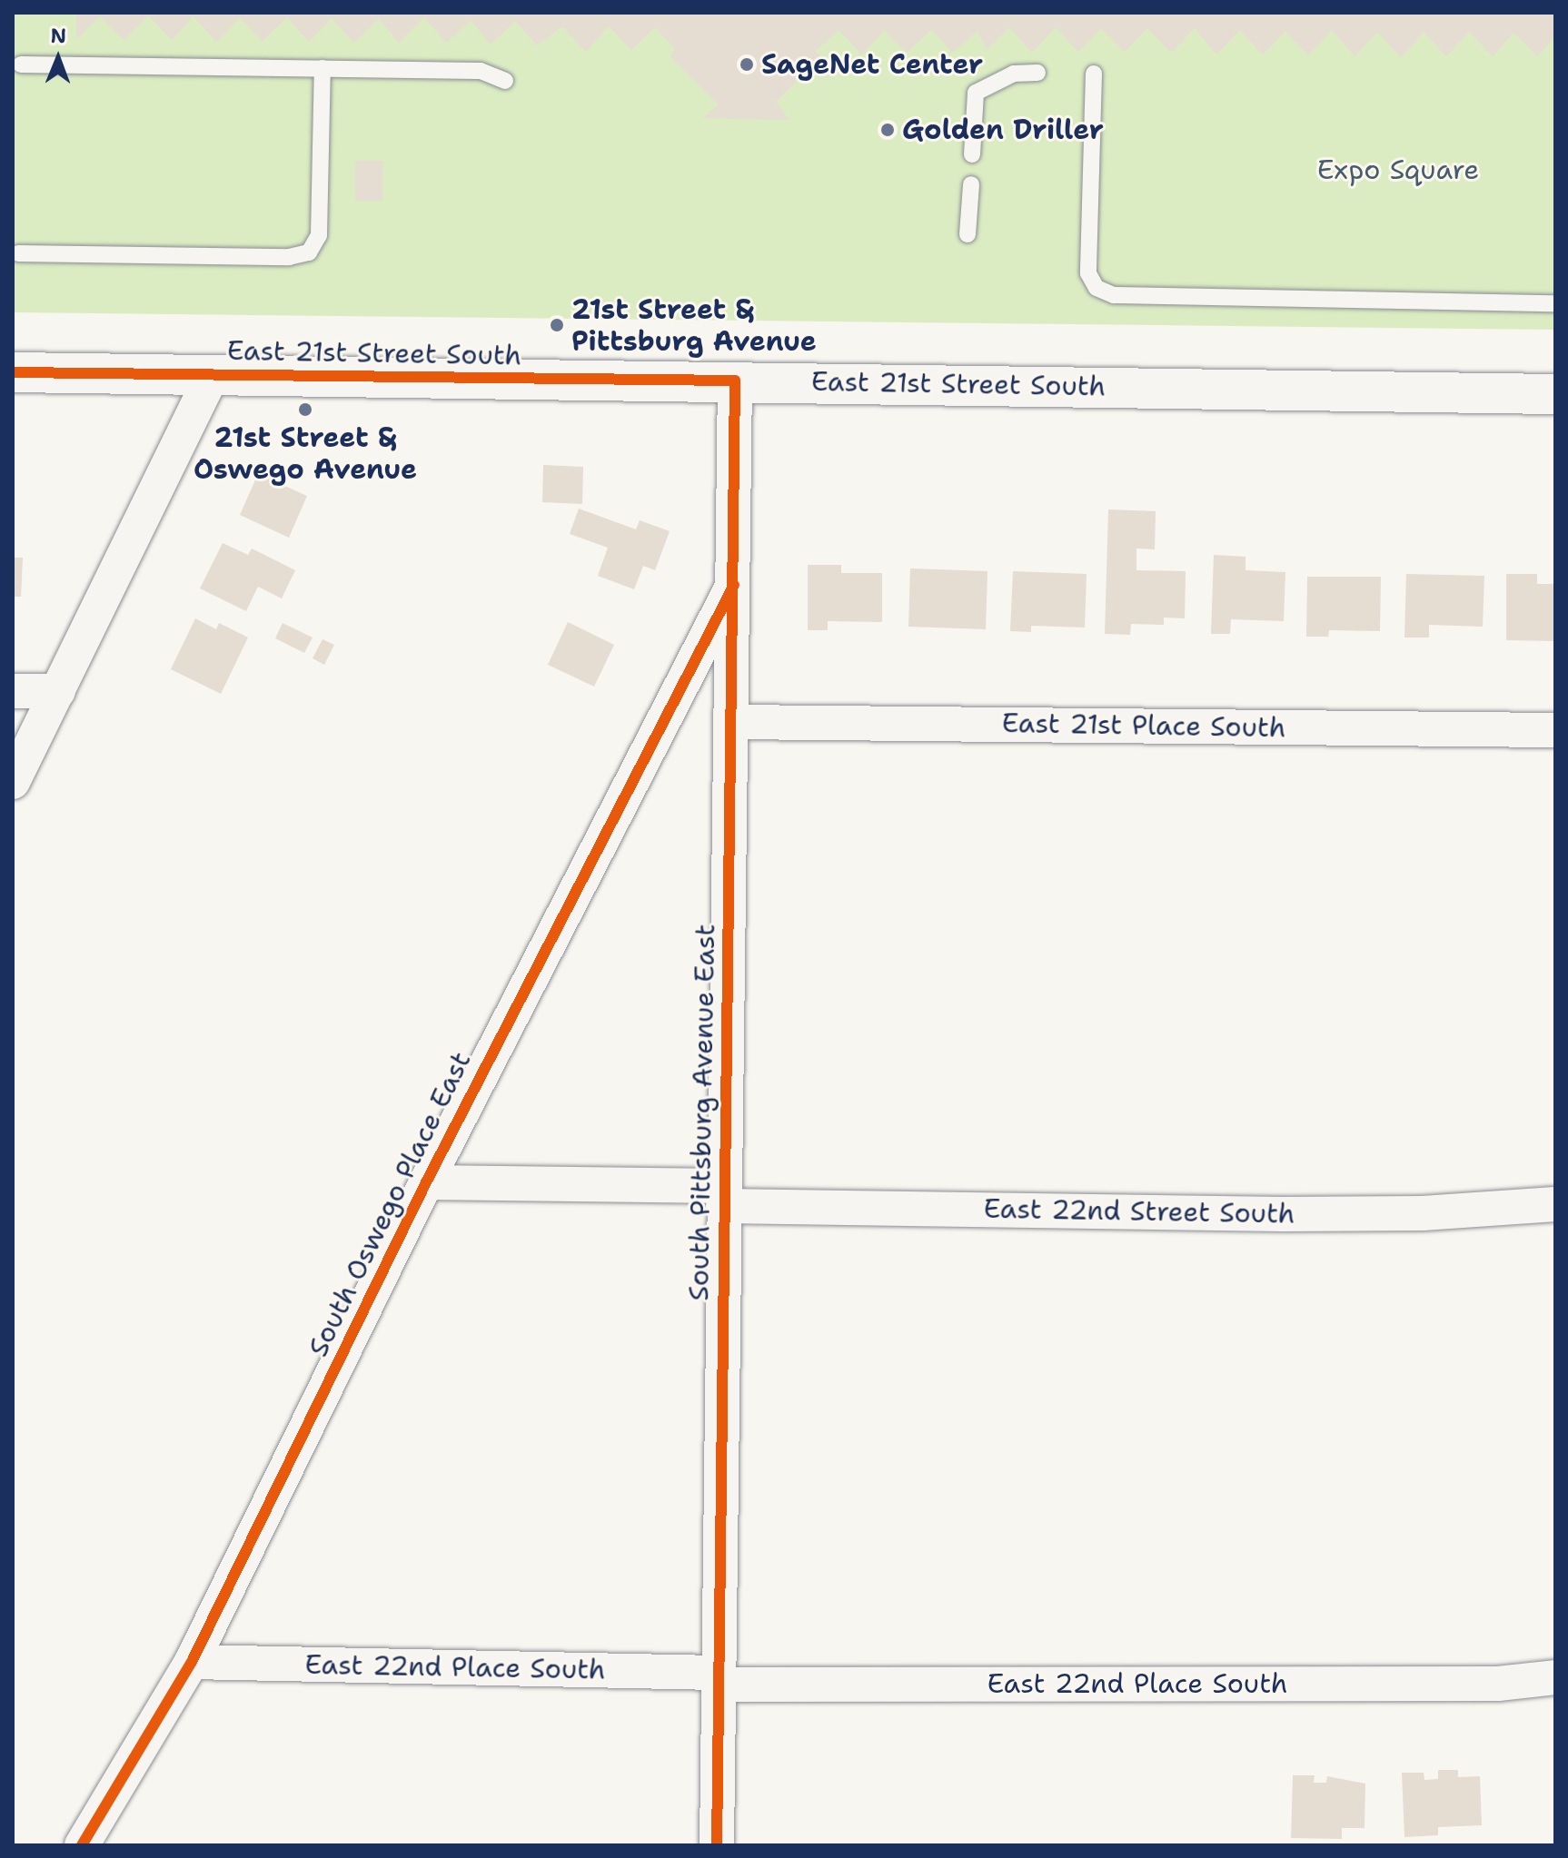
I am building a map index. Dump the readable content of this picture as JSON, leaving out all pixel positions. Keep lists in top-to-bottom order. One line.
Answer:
{"streets":{"main road":["East 21st Street South"],"street":["East 21st Place South","South Pittsburg Avenue East","South Oswego Place East","East 22nd Street South","East 22nd Place South"]},"crossings":[["East 21st Street South","South Pittsburg Avenue East"],["East 21st Place South","South Pittsburg Avenue East"],["South Pittsburg Avenue East","South Oswego Place East"],["South Pittsburg Avenue East","East 22nd Street South"],["South Pittsburg Avenue East","East 22nd Place South"],["South Oswego Place East","East 22nd Street South"],["South Oswego Place East","East 22nd Place South"]],"parks":["Expo Square"],"places":["SageNet Center","Golden Driller","21st Street & Pittsburg Avenue","21st Street & Oswego Avenue"],"north":"top"}
